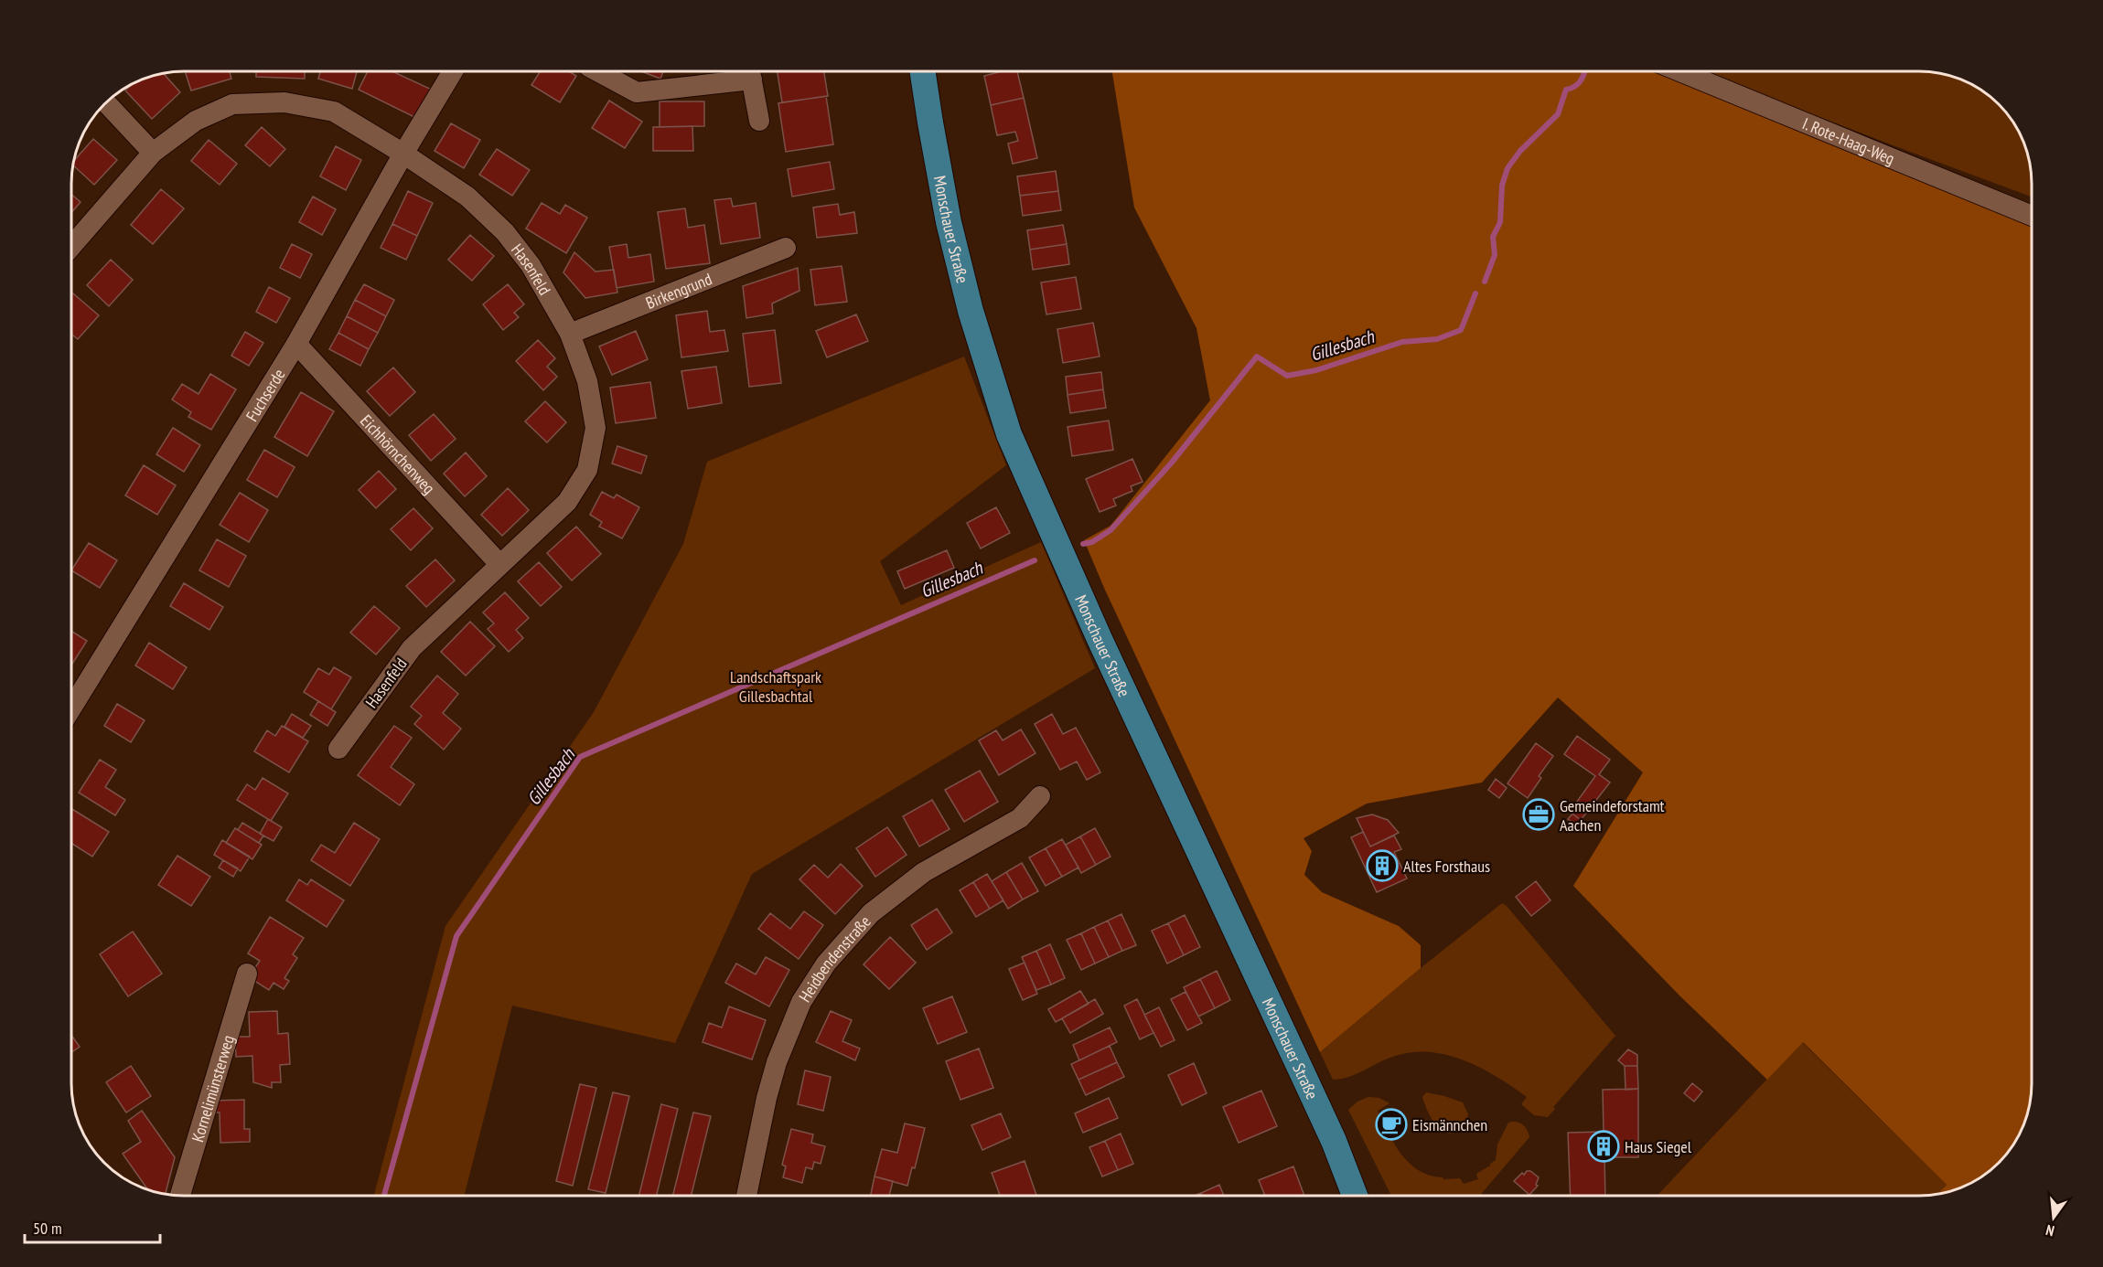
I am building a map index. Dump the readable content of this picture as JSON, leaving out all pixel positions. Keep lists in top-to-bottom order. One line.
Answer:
{"streets":{"main road":["Monschauer Straße"],"street":["I. Rote-Haag-Weg","Hasenfeld","Birkengrund","Fuchserde","Eichhörnchenweg","Heidbendenstraße","Kornelimünsterweg"]},"crossings":[["Hasenfeld","Birkengrund"],["Hasenfeld","Fuchserde"],["Hasenfeld","Eichhörnchenweg"],["Fuchserde","Eichhörnchenweg"]],"water":["Gillesbach"],"parks":["Landschaftspark Gillesbachtal"],"places":{"office":["Gemeindeforstamt Aachen"],"building":["Altes Forsthaus","Haus Siegel"],"cafe":["Eismännchen"]},"scale_bar":"50 m","north":"bottom"}
